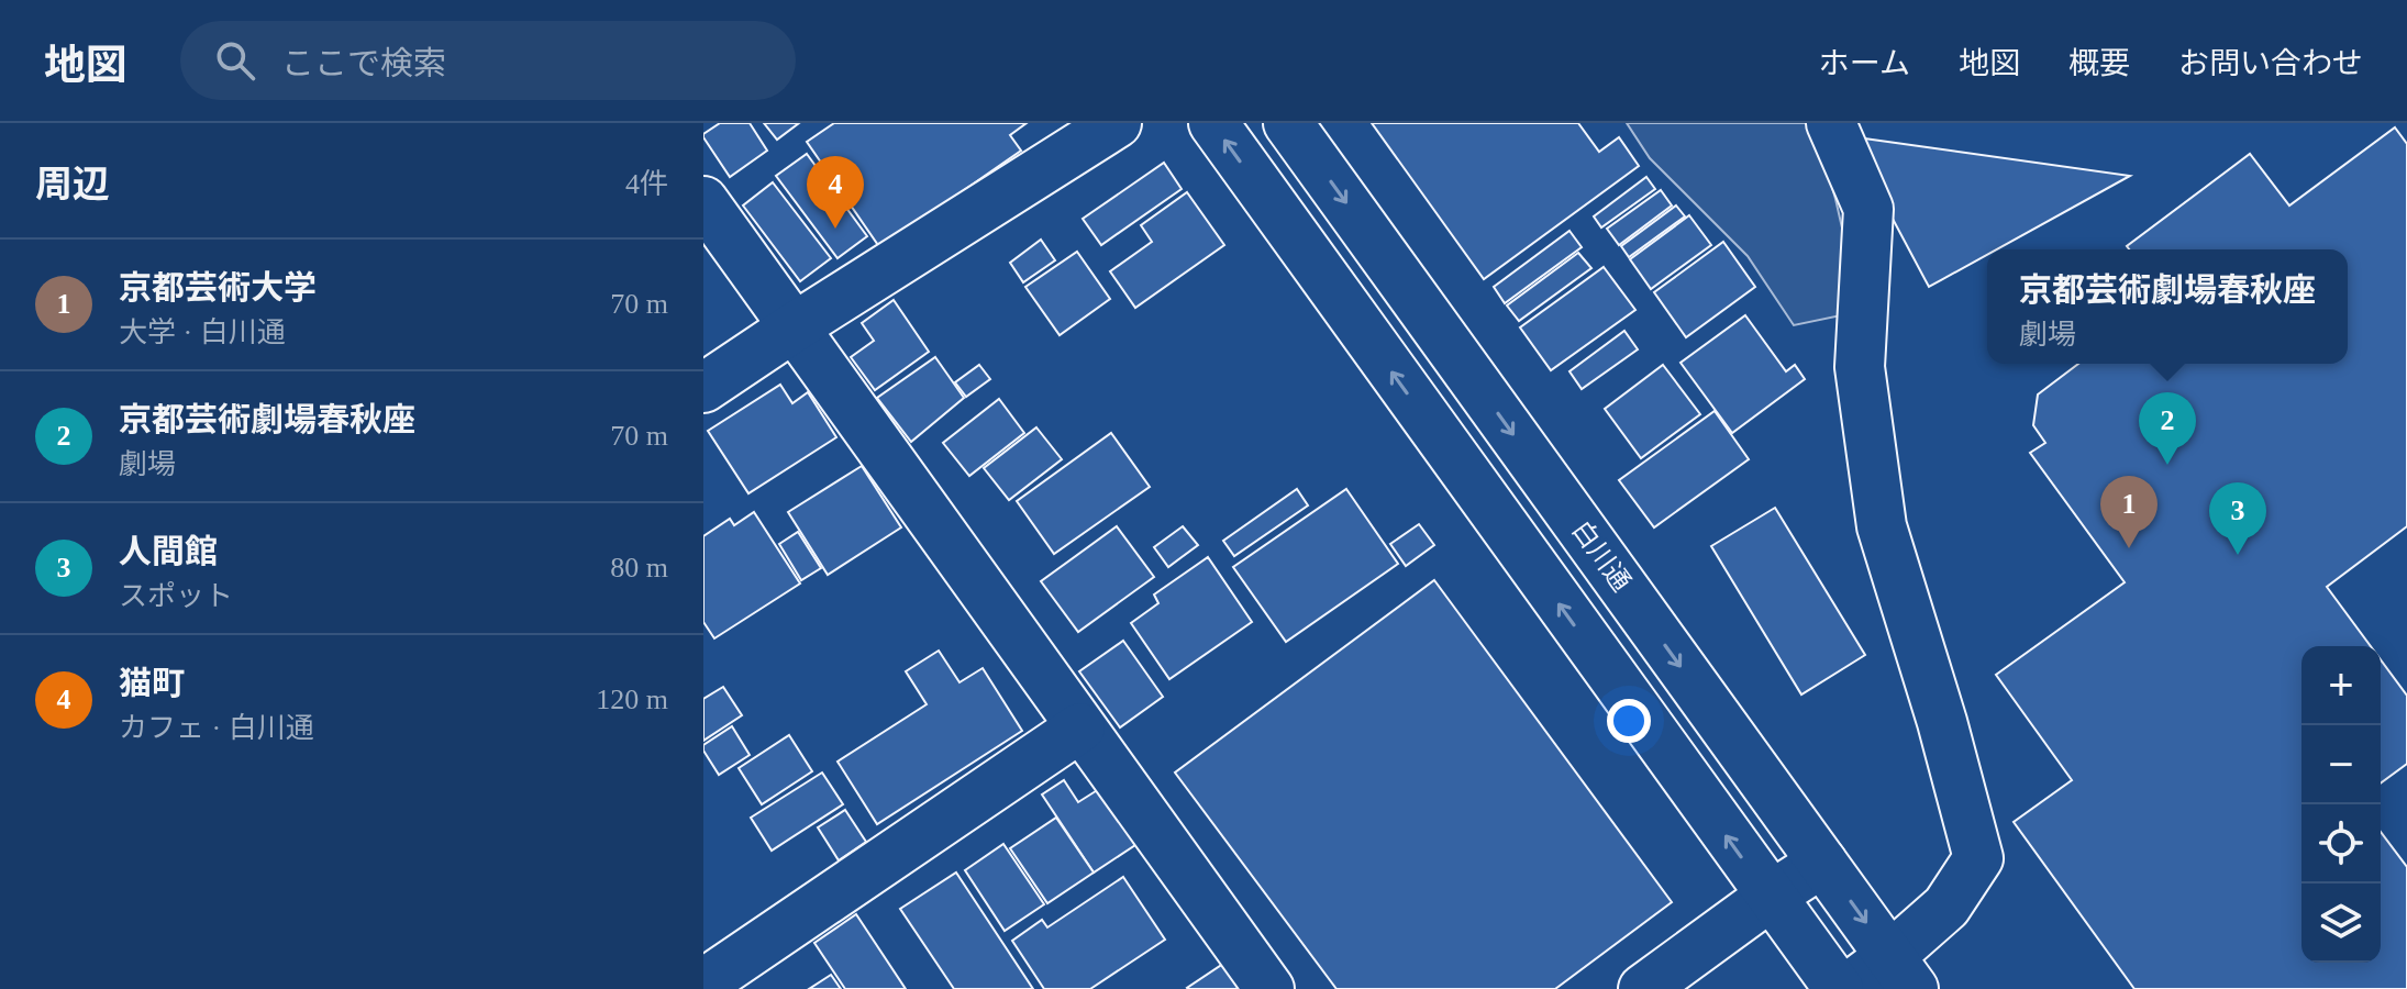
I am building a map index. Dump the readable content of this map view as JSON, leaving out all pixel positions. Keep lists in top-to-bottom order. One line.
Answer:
{"streets":{"street":["白川通"]},"page":{"header":"地図","search":"ここで検索","nav":["ホーム","地図","概要","お問い合わせ"],"heading":["周辺","4件"],"pins":["4","2","1","3"],"list":[{"mark":"1","name":"京都芸術大学","note":"大学 · 白川通","value":"70 m"},{"mark":"2","name":"京都芸術劇場春秋座","note":"劇場","value":"70 m"},{"mark":"3","name":"人間館","note":"スポット","value":"80 m"},{"mark":"4","name":"猫町","note":"カフェ · 白川通","value":"120 m"}],"popup":["京都芸術劇場春秋座","劇場"],"map_buttons":["+","−"]}}
